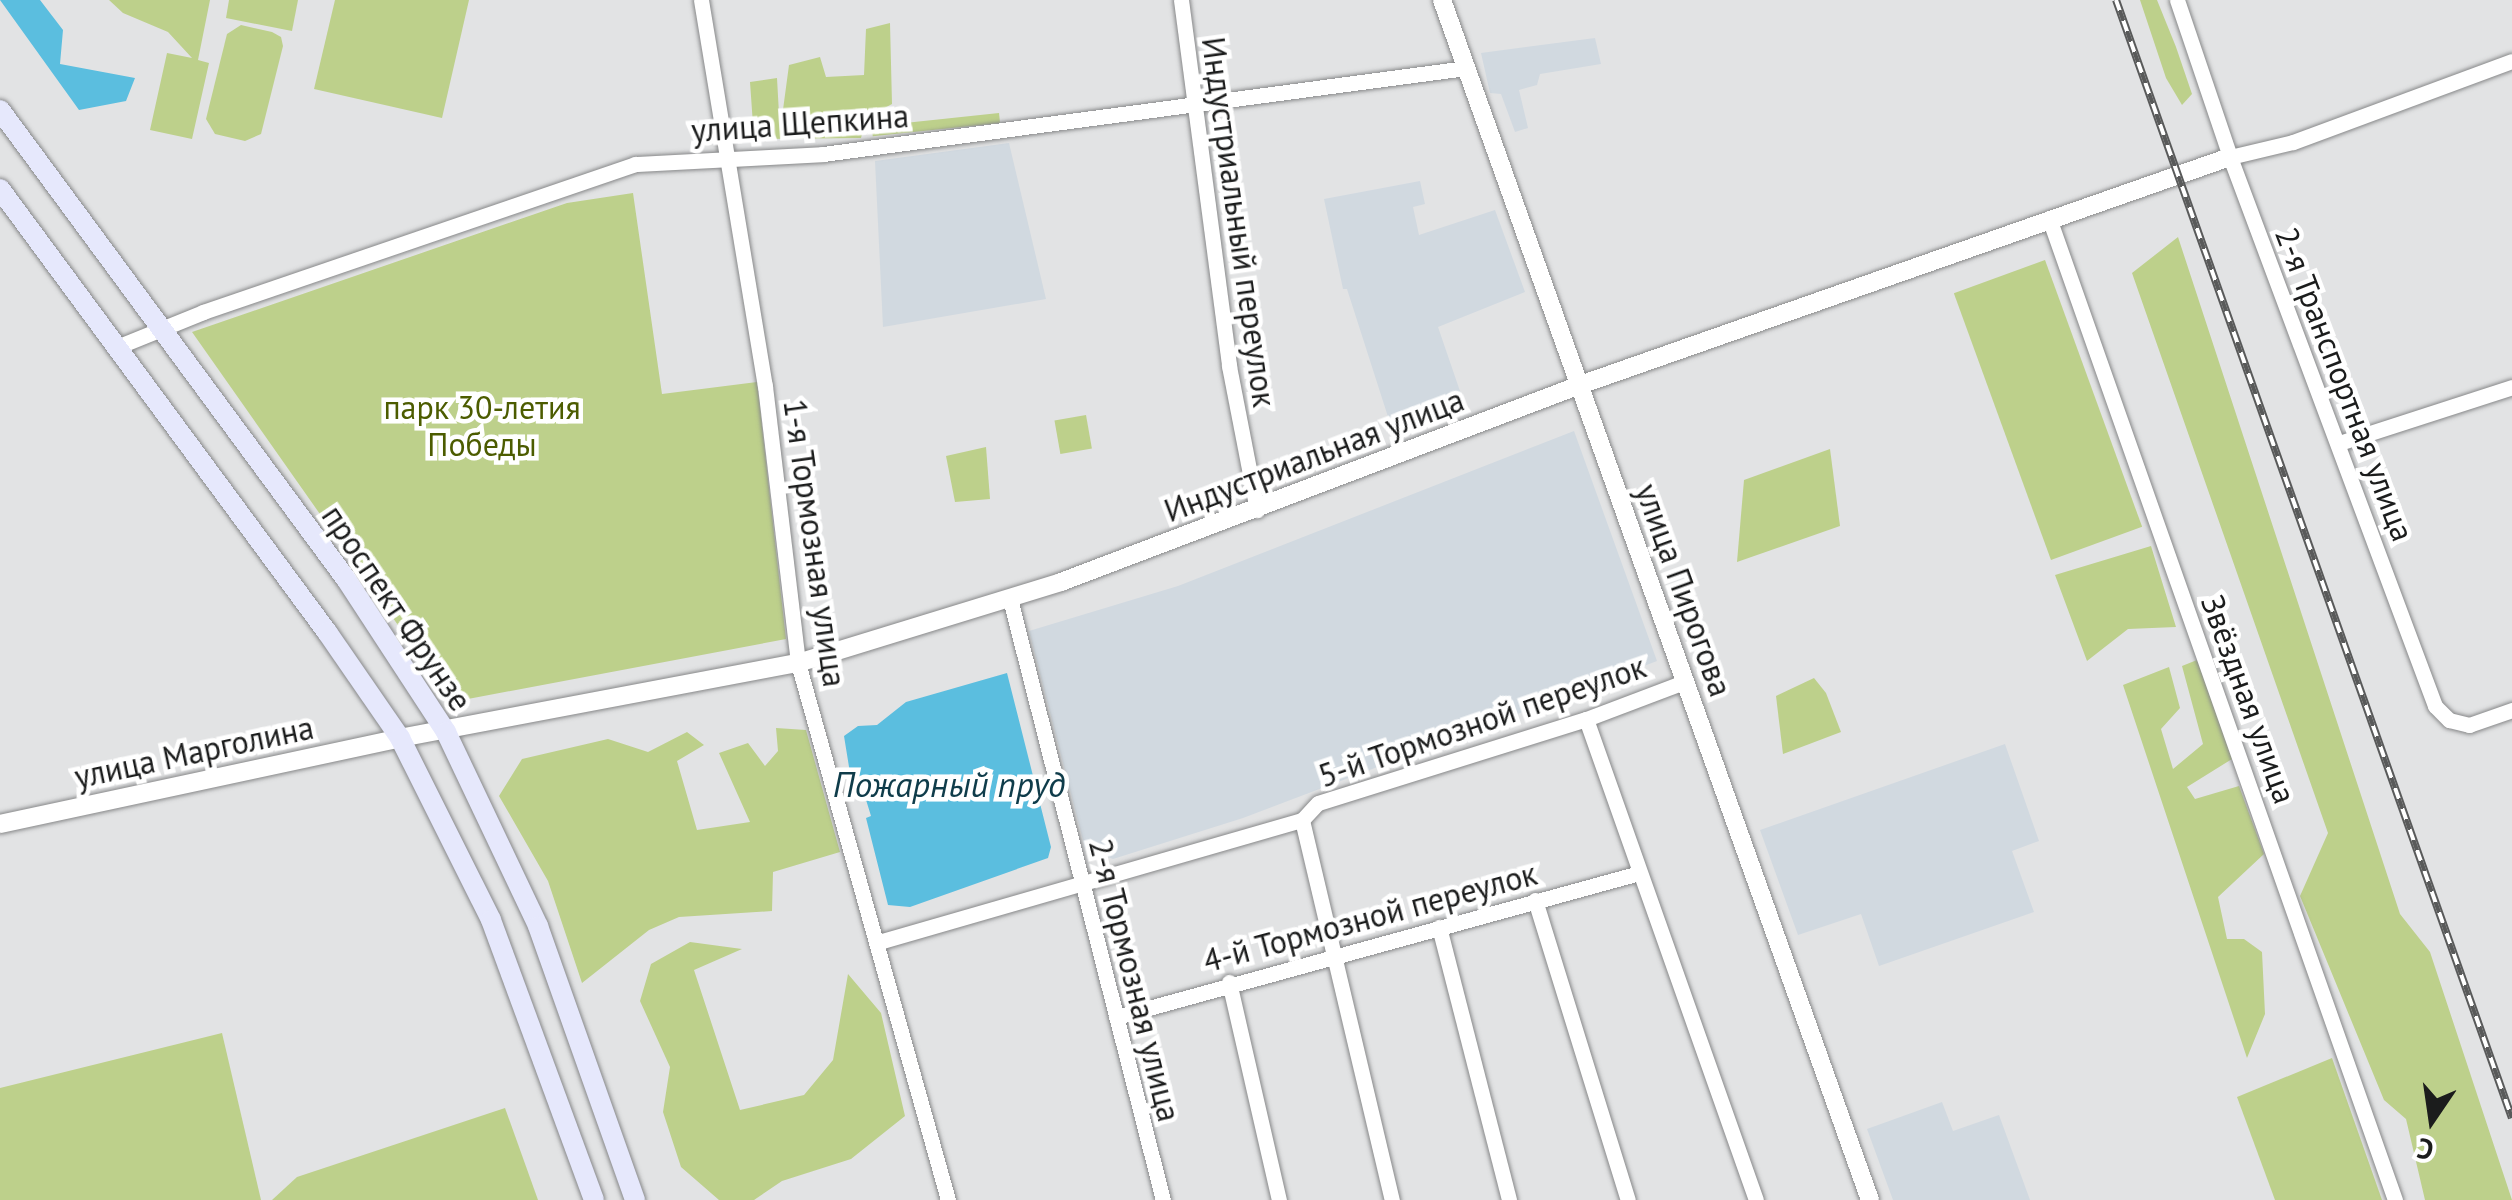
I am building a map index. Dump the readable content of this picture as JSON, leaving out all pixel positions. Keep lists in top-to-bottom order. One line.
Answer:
{"streets":{"main road":["проспект Фрунзе"],"street":["улица Щепкина","Индустриальный переулок","2-я Транспортная улица","Индустриальная улица","1-я Тормозная улица","улица Пирогова","Звёздная улица","5-й Тормозной переулок","улица Марголина","4-й Тормозной переулок","2-я Тормозная улица"]},"crossings":[["улица Щепкина","Индустриальный переулок"],["улица Щепкина","1-я Тормозная улица"],["улица Щепкина","улица Пирогова"],["улица Щепкина","проспект Фрунзе"],["Индустриальный переулок","Индустриальная улица"],["2-я Транспортная улица","Индустриальная улица"],["Индустриальная улица","1-я Тормозная улица"],["Индустриальная улица","улица Пирогова"],["Индустриальная улица","проспект Фрунзе"],["Индустриальная улица","Звёздная улица"],["Индустриальная улица","улица Марголина"],["Индустриальная улица","2-я Тормозная улица"],["1-я Тормозная улица","5-й Тормозной переулок"],["улица Пирогова","5-й Тормозной переулок"],["5-й Тормозной переулок","2-я Тормозная улица"],["4-й Тормозной переулок","2-я Тормозная улица"]],"water":["Пожарный пруд"],"parks":["парк 30-летия Победы"],"north":"bottom"}
